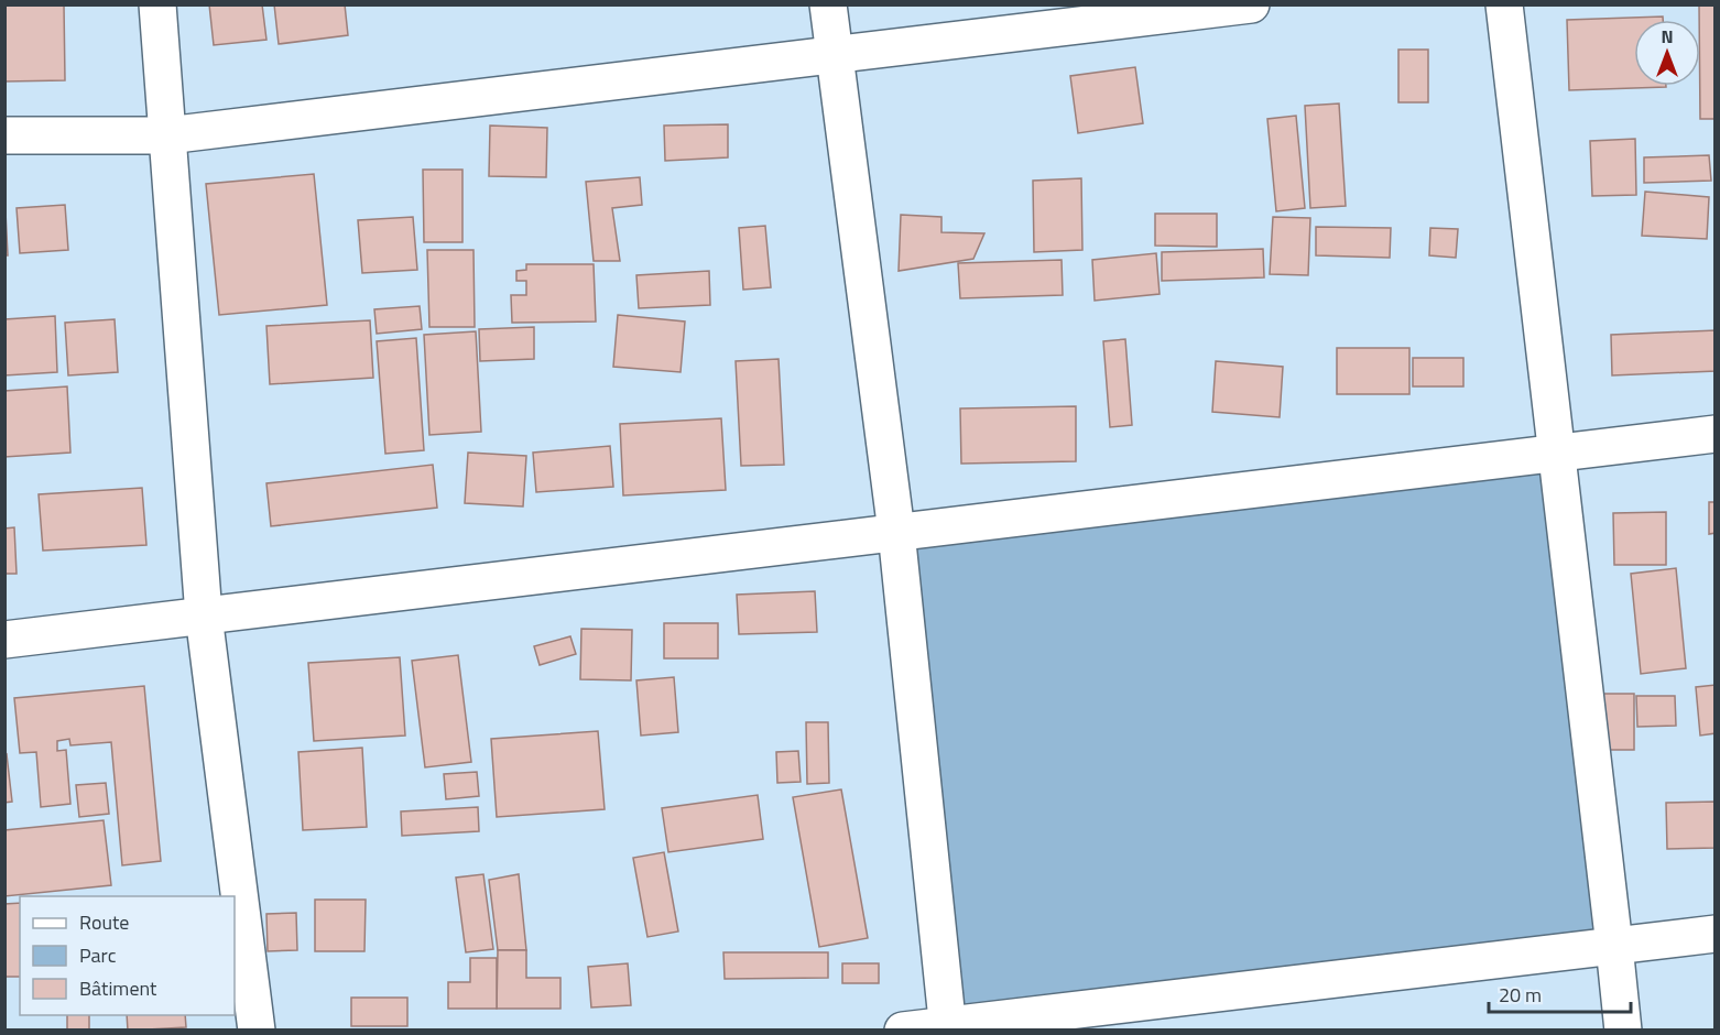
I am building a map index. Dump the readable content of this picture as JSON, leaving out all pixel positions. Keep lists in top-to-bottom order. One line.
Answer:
{"legend":["Route","Parc","Bâtiment"],"scale_bar":"20 m","north":"top"}
